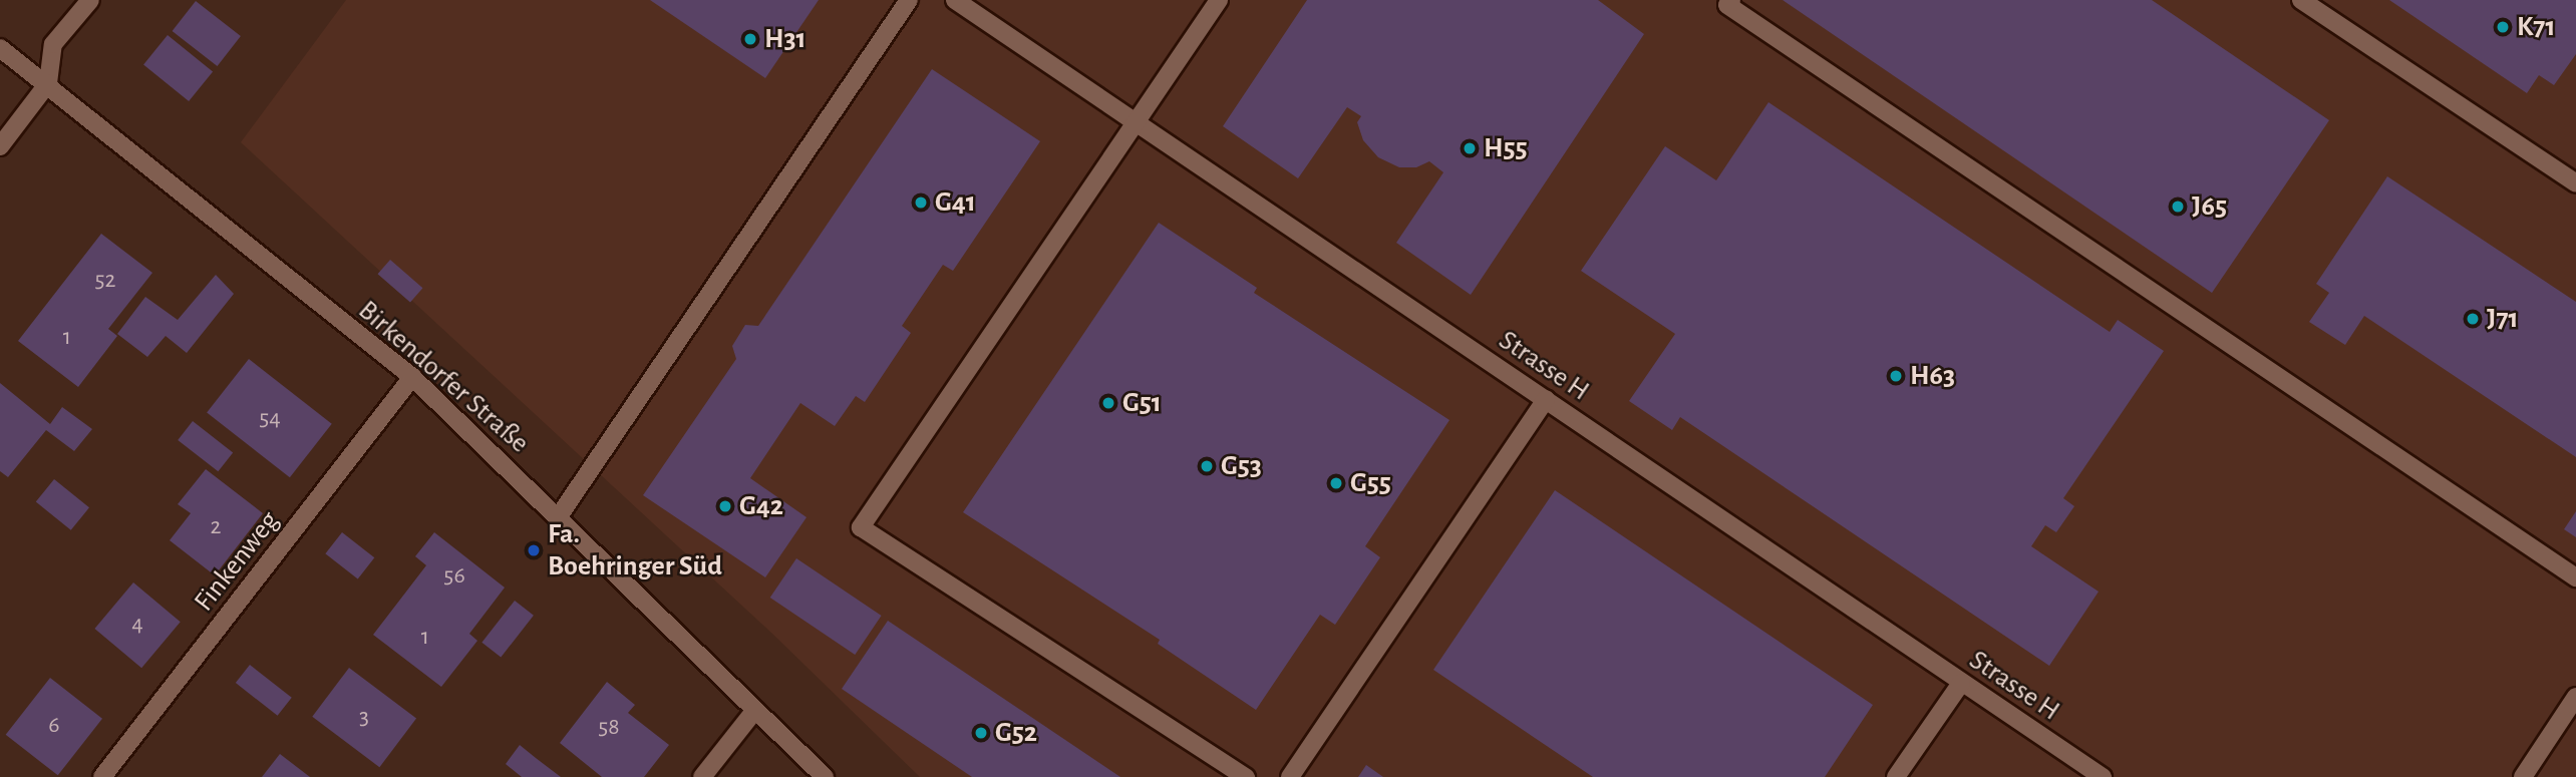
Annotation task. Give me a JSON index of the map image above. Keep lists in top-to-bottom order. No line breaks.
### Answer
{"streets":{"street":["Strasse H","Birkendorfer Straße","Finkenweg"]},"crossings":[["Birkendorfer Straße","Finkenweg"]],"places":["K71","H31","H55","G41","J65","J71","H63","G51","G53","G55","G42","Fa. Boehringer Süd","G52"],"house_numbers":["52","1","54","2","56","4","1","3","6","58"]}
